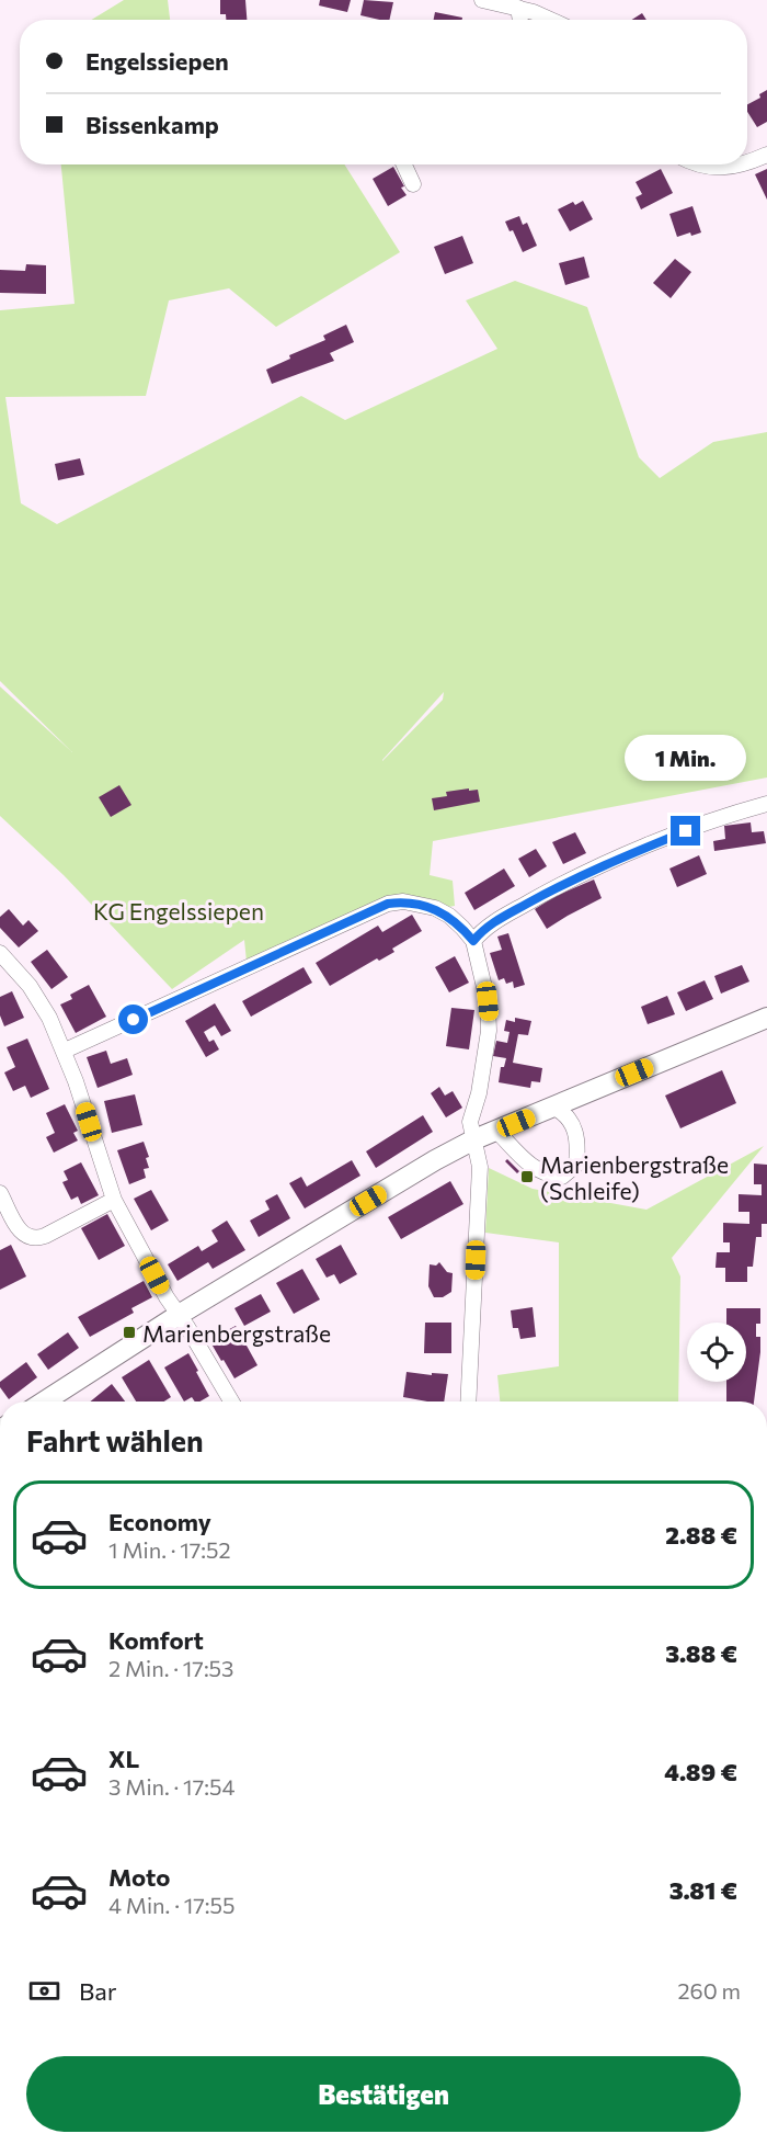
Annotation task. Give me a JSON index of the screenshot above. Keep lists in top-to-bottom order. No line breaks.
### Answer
{"parks":["KG Engelssiepen"],"places":{"transit":["Marienbergstraße (Schleife)","Marienbergstraße"]},"page":{"banner":["Engelssiepen","Bissenkamp"],"bubble":"1 Min.","heading":"Fahrt wählen","list":[{"name":"Economy","note":"1 Min. · 17:52","value":"2.88 €"},{"name":"Komfort","note":"2 Min. · 17:53","value":"3.88 €"},{"name":"XL","note":"3 Min. · 17:54","value":"4.89 €"},{"name":"Moto","note":"4 Min. · 17:55","value":"3.81 €"}],"pay":["Bar","260 m"],"buttons":"Bestätigen"}}
